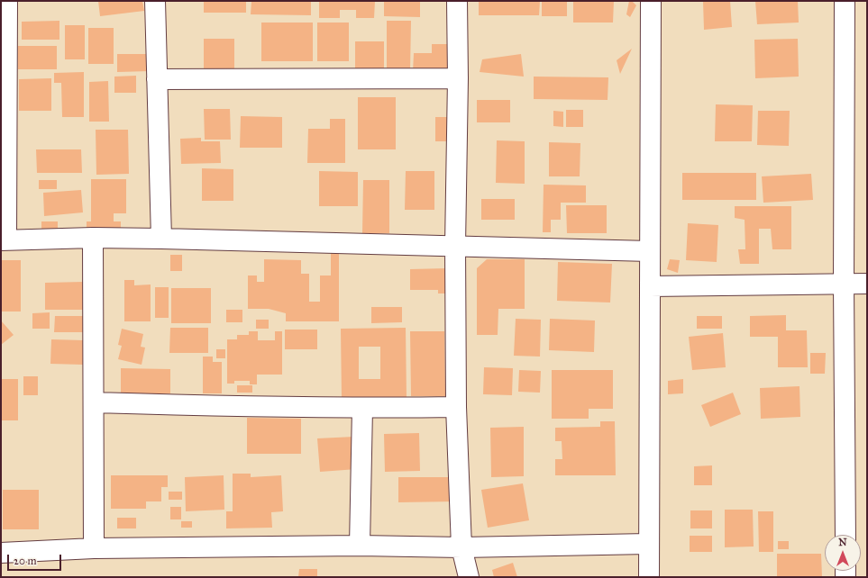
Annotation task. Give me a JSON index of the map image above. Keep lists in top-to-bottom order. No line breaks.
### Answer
{"scale_bar":"20 m","north":"top"}
